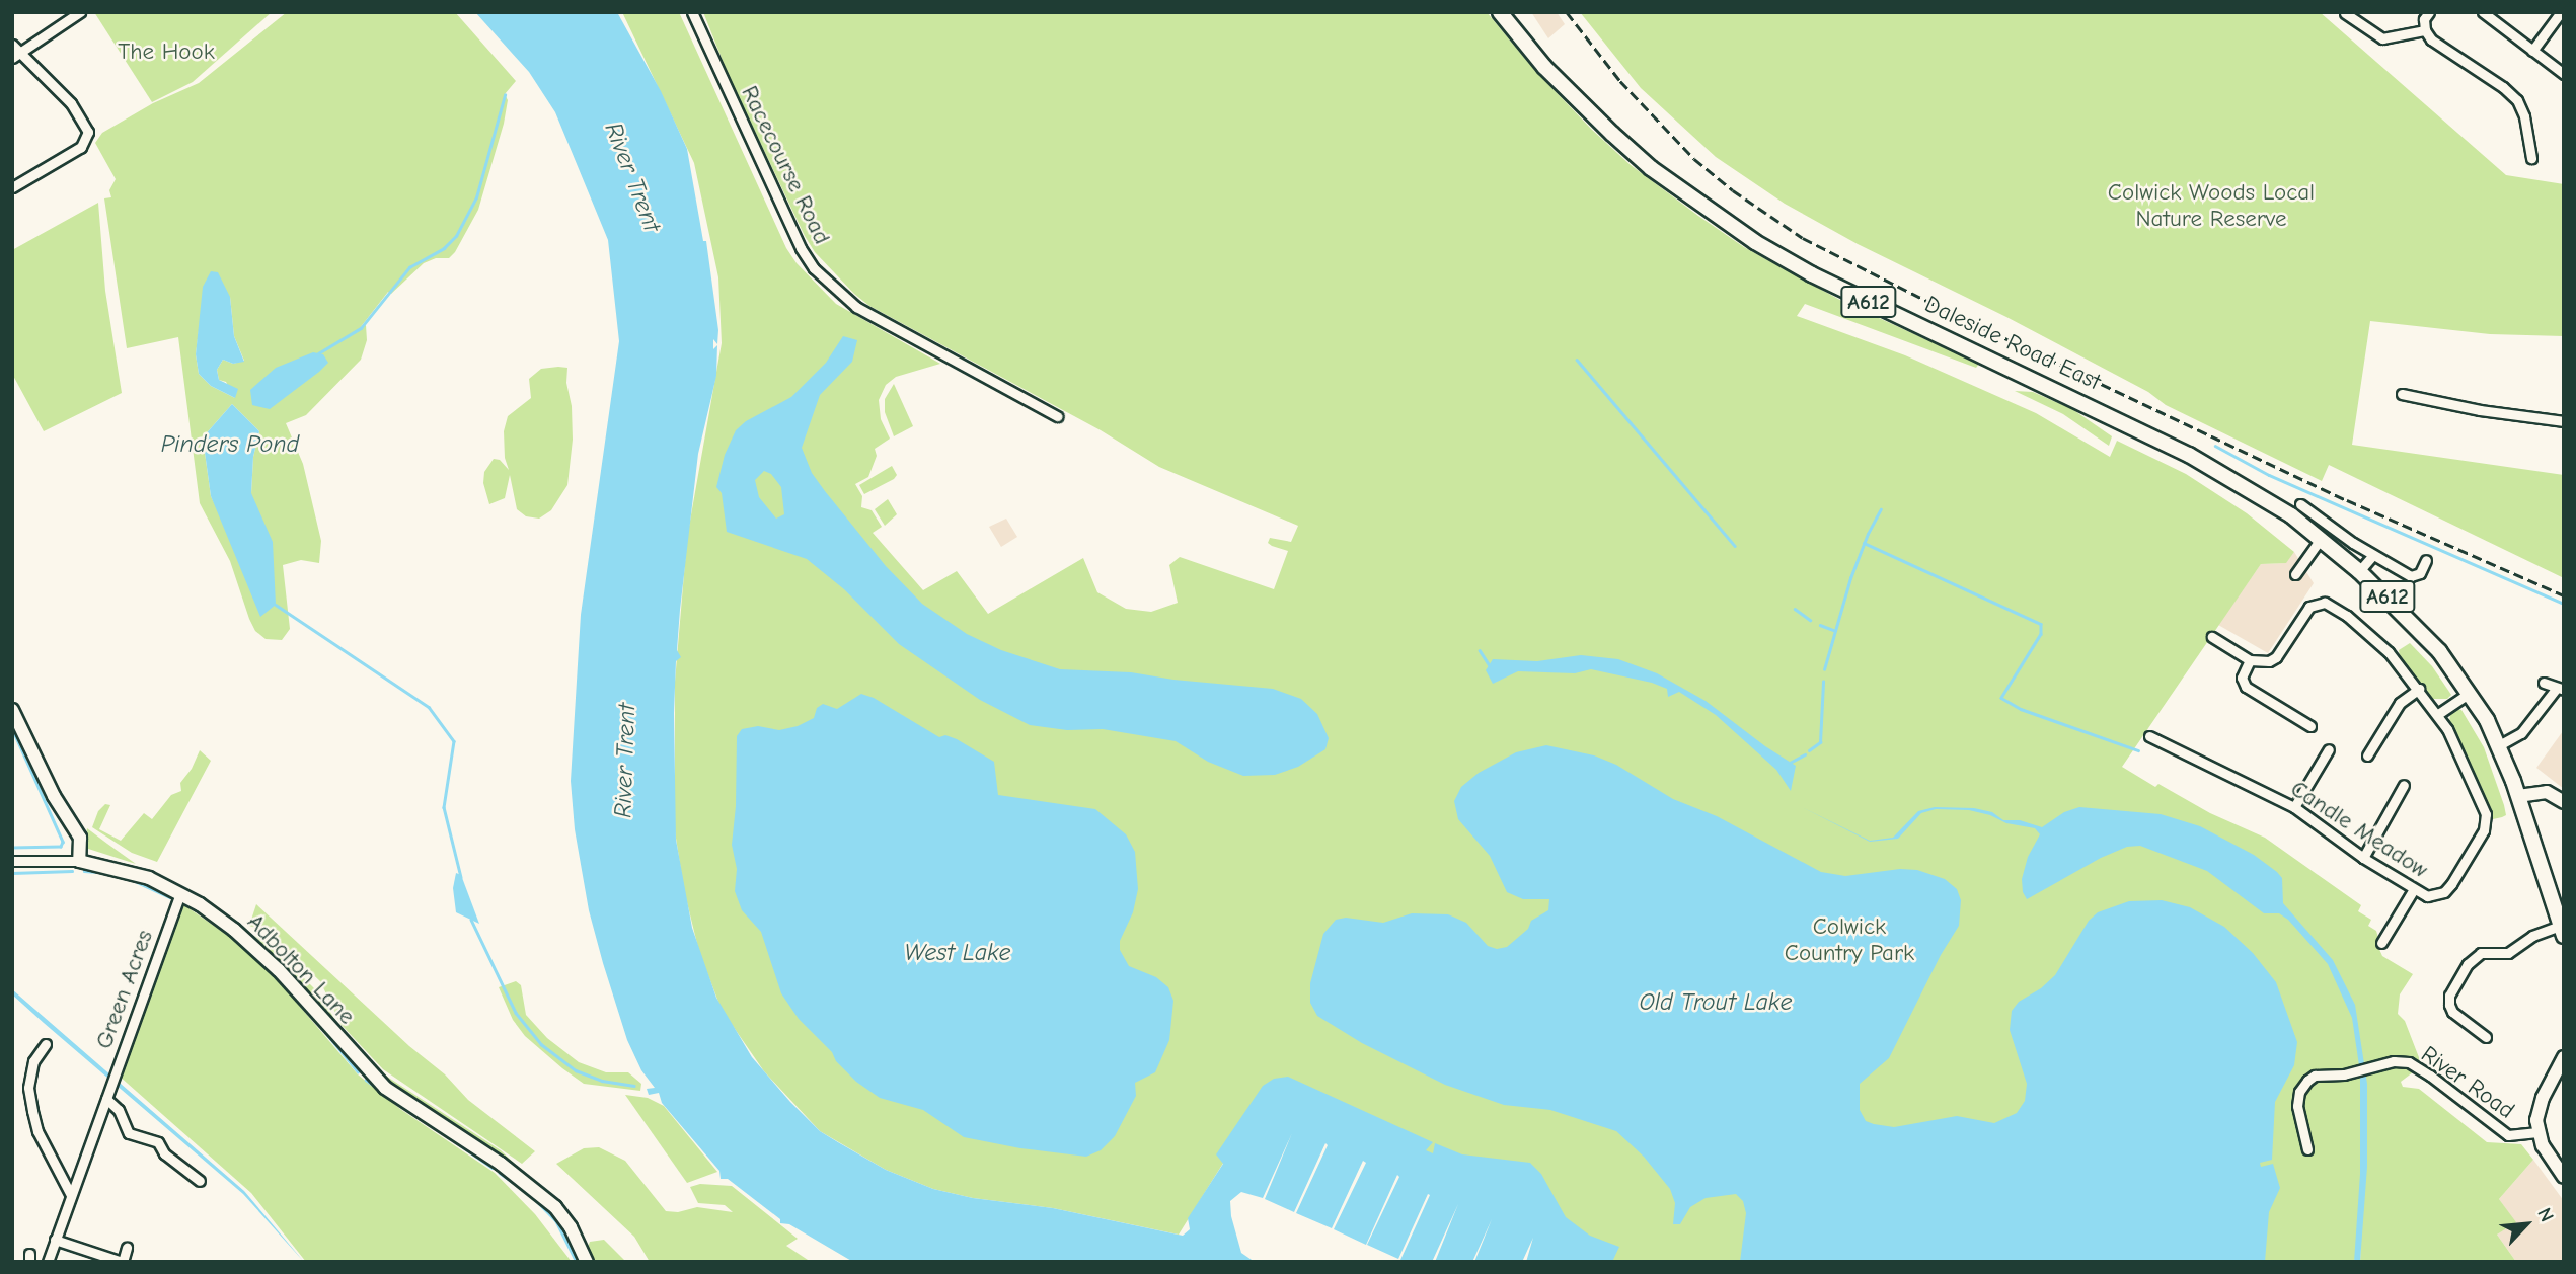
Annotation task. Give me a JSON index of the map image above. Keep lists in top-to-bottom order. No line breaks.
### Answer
{"streets":{"main road":["A612","Daleside Road East"],"street":["Racecourse Road","Candle Meadow","Adbolton Lane","Green Acres","River Road"]},"crossings":[["A612","Daleside Road East"],["Adbolton Lane","Green Acres"]],"water":["River Trent","Pinders Pond","West Lake","Old Trout Lake"],"parks":["The Hook","Colwick Woods Local Nature Reserve","Colwick Country Park"],"north":"top right"}
